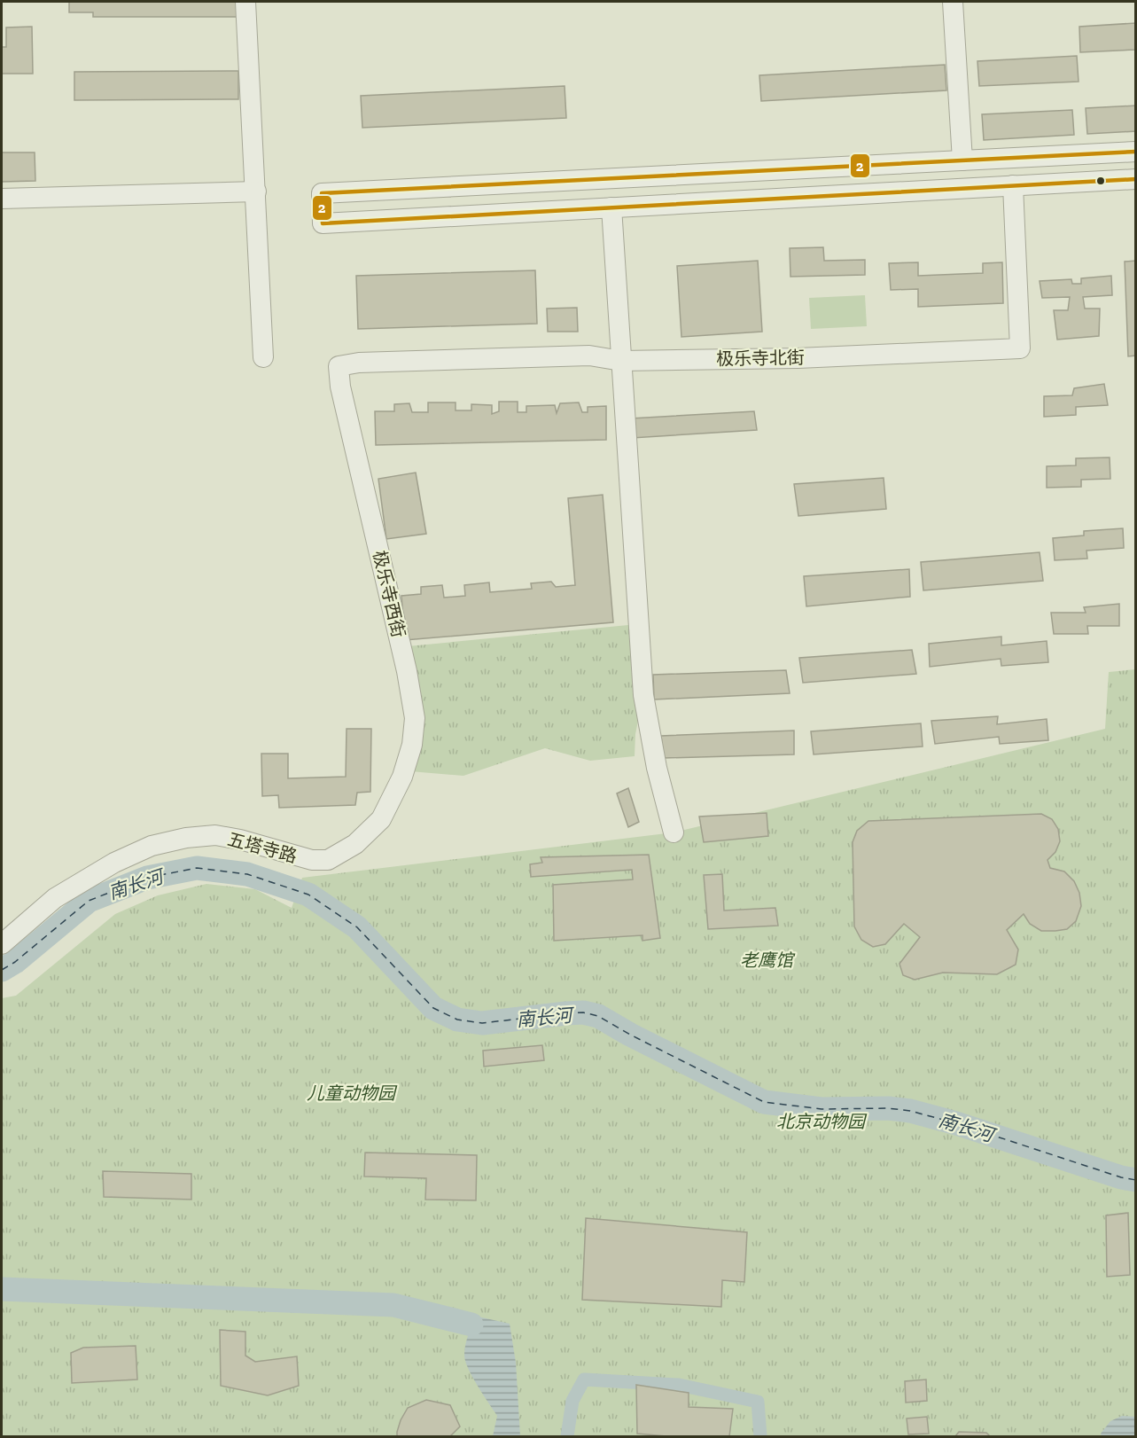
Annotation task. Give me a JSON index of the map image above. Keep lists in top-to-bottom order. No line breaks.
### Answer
{"streets":{"street":["极乐寺北街","极乐寺西街","五塔寺路"]},"crossings":[["极乐寺北街","极乐寺西街"],["极乐寺西街","五塔寺路"]],"water":["南长河"],"parks":["老鹰馆","儿童动物园","北京动物园"],"lines":["transit line 2"]}
